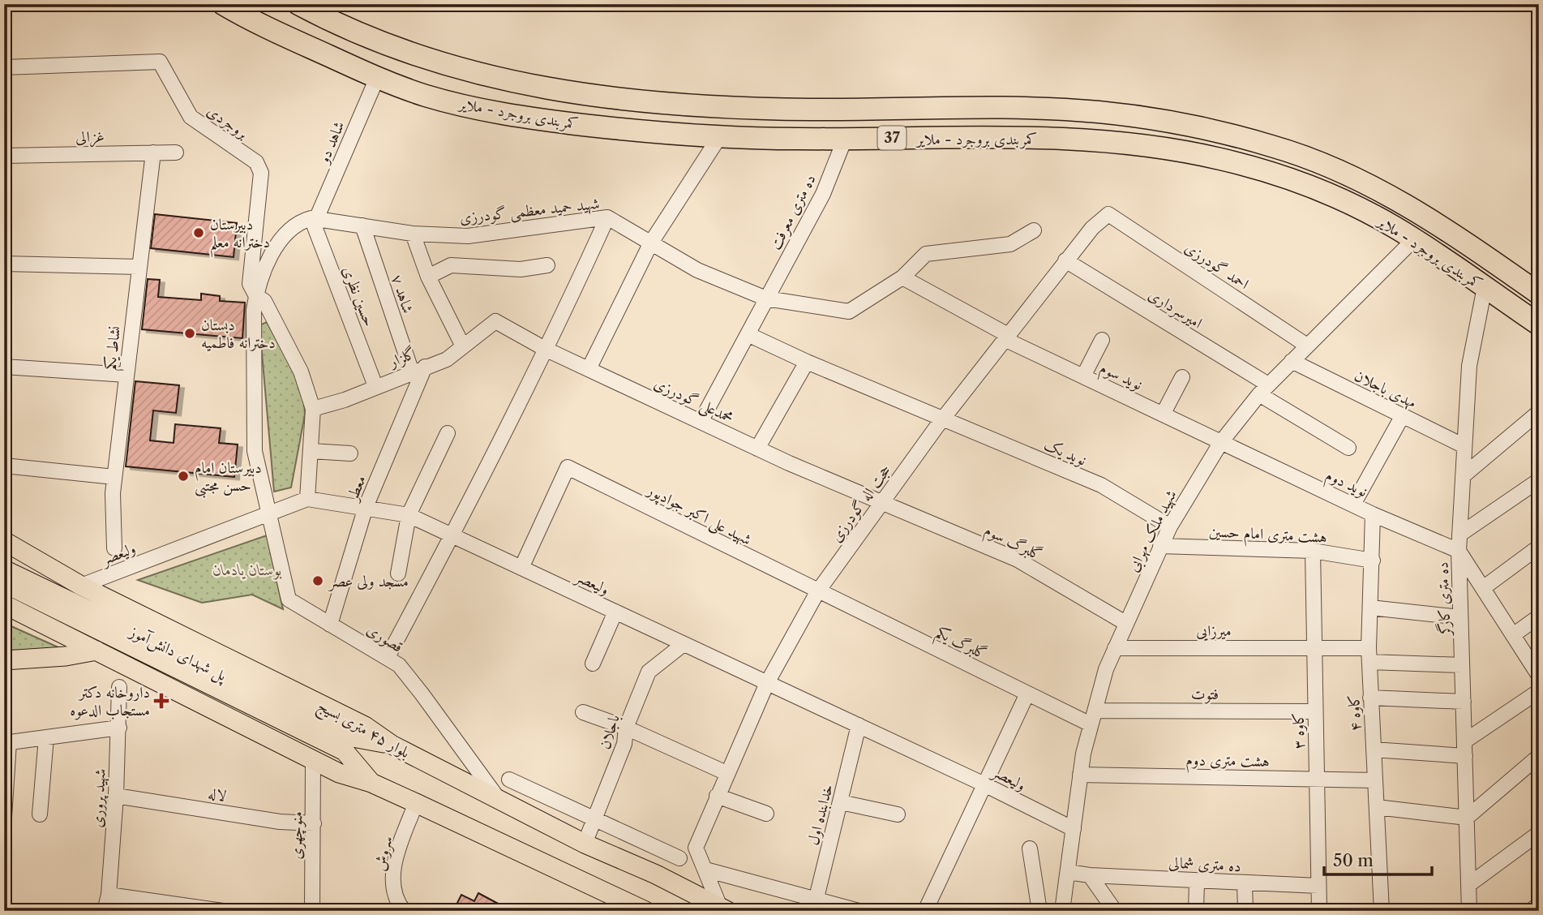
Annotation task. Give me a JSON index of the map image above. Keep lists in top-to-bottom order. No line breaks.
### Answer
{"streets":{"highway":["کمربندی بروجرد - ملایر","37"],"main road":["پل شهدای دانش‌آموز","بلوار ۴۵ متری بسیج"],"street":["بروجردی","غزالی","شاهد دو","شهید حمید معظمی گودرزی","ده متری معرفت","احمد گودرزی","شاهد ۷","حسین نظری","امیرسرداری","نشاط یکم","گلزار","نوید سوم","مهدی باجلان","محمدعلی گودرزی","نوید یک","نوید دوم","معطر","حجت اله گودرزی","شهید علی اکبر جوادپور","شهید ملک مهرابی","هشت متری امام حسین","گلبرگ سوم","ولیعصر","ده متری کارگر","میرزایی","قصوری","گلبرگ یکم","فتوت","کاوه ۴","کاوه ۳","باجلان","هشت متری دوم","لاله","شهید پروری","خدابنده اول","منوچهری","سروش","ده متری شمالی"]},"crossings":[["کمربندی بروجرد - ملایر","شاهد دو"],["کمربندی بروجرد - ملایر","ده متری معرفت"],["کمربندی بروجرد - ملایر","شهید ملک مهرابی"],["کمربندی بروجرد - ملایر","ده متری کارگر"],["غزالی","نشاط یکم"],["شاهد دو","شهید حمید معظمی گودرزی"],["شاهد دو","حسین نظری"],["شهید حمید معظمی گودرزی","ده متری معرفت"],["شهید حمید معظمی گودرزی","شاهد ۷"],["شهید حمید معظمی گودرزی","حسین نظری"],["شهید حمید معظمی گودرزی","نوید سوم"],["ده متری معرفت","محمدعلی گودرزی"],["احمد گودرزی","حجت اله گودرزی"],["احمد گودرزی","شهید ملک مهرابی"],["شاهد ۷","گلزار"],["شاهد ۷","معطر"],["حسین نظری","گلزار"],["امیرسرداری","حجت اله گودرزی"],["امیرسرداری","شهید ملک مهرابی"],["گلزار","محمدعلی گودرزی"],["گلزار","معطر"],["نوید سوم","نوید دوم"],["نوید سوم","حجت اله گودرزی"],["نوید سوم","شهید ملک مهرابی"],["مهدی باجلان","شهید ملک مهرابی"],["مهدی باجلان","ده متری کارگر"],["محمدعلی گودرزی","حجت اله گودرزی"],["محمدعلی گودرزی","گلبرگ سوم"],["نوید یک","حجت اله گودرزی"],["نوید یک","شهید ملک مهرابی"],["نوید دوم","شهید ملک مهرابی"],["نوید دوم","ده متری کارگر"],["نوید دوم","کاوه ۴"],["معطر","ولیعصر"],["معطر","قصوری"],["حجت اله گودرزی","شهید علی اکبر جوادپور"],["حجت اله گودرزی","گلبرگ سوم"],["حجت اله گودرزی","ولیعصر"],["حجت اله گودرزی","گلبرگ یکم"],["شهید علی اکبر جوادپور","ولیعصر"],["شهید علی اکبر جوادپور","گلبرگ یکم"],["شهید ملک مهرابی","هشت متری امام حسین"],["شهید ملک مهرابی","گلبرگ سوم"],["شهید ملک مهرابی","ولیعصر"],["شهید ملک مهرابی","میرزایی"],["شهید ملک مهرابی","گلبرگ یکم"],["شهید ملک مهرابی","فتوت"],["شهید ملک مهرابی","هشت متری دوم"],["شهید ملک مهرابی","ده متری شمالی"],["هشت متری امام حسین","کاوه ۴"],["هشت متری امام حسین","کاوه ۳"],["ولیعصر","قصوری"],["ولیعصر","بلوار ۴۵ متری بسیج"],["ولیعصر","باجلان"],["ولیعصر","خدابنده اول"],["ده متری کارگر","میرزایی"],["میرزایی","کاوه ۴"],["میرزایی","کاوه ۳"],["قصوری","بلوار ۴۵ متری بسیج"],["گلبرگ یکم","فتوت"],["فتوت","کاوه ۳"],["کاوه ۴","هشت متری دوم"],["بلوار ۴۵ متری بسیج","باجلان"],["کاوه ۳","هشت متری دوم"],["کاوه ۳","ده متری شمالی"],["لاله","شهید پروری"],["لاله","منوچهری"]],"parks":["بوستان یادمان"],"places":{"other":["دبیرستان دخترانه معلم","دبستان دخترانه فاطمیه","دبیرستان امام حسن مجتبی","مسجد ولی عصر"],"health":["داروخانه دکتر مستجاب الدعوه"]},"scale_bar":"50 m"}
